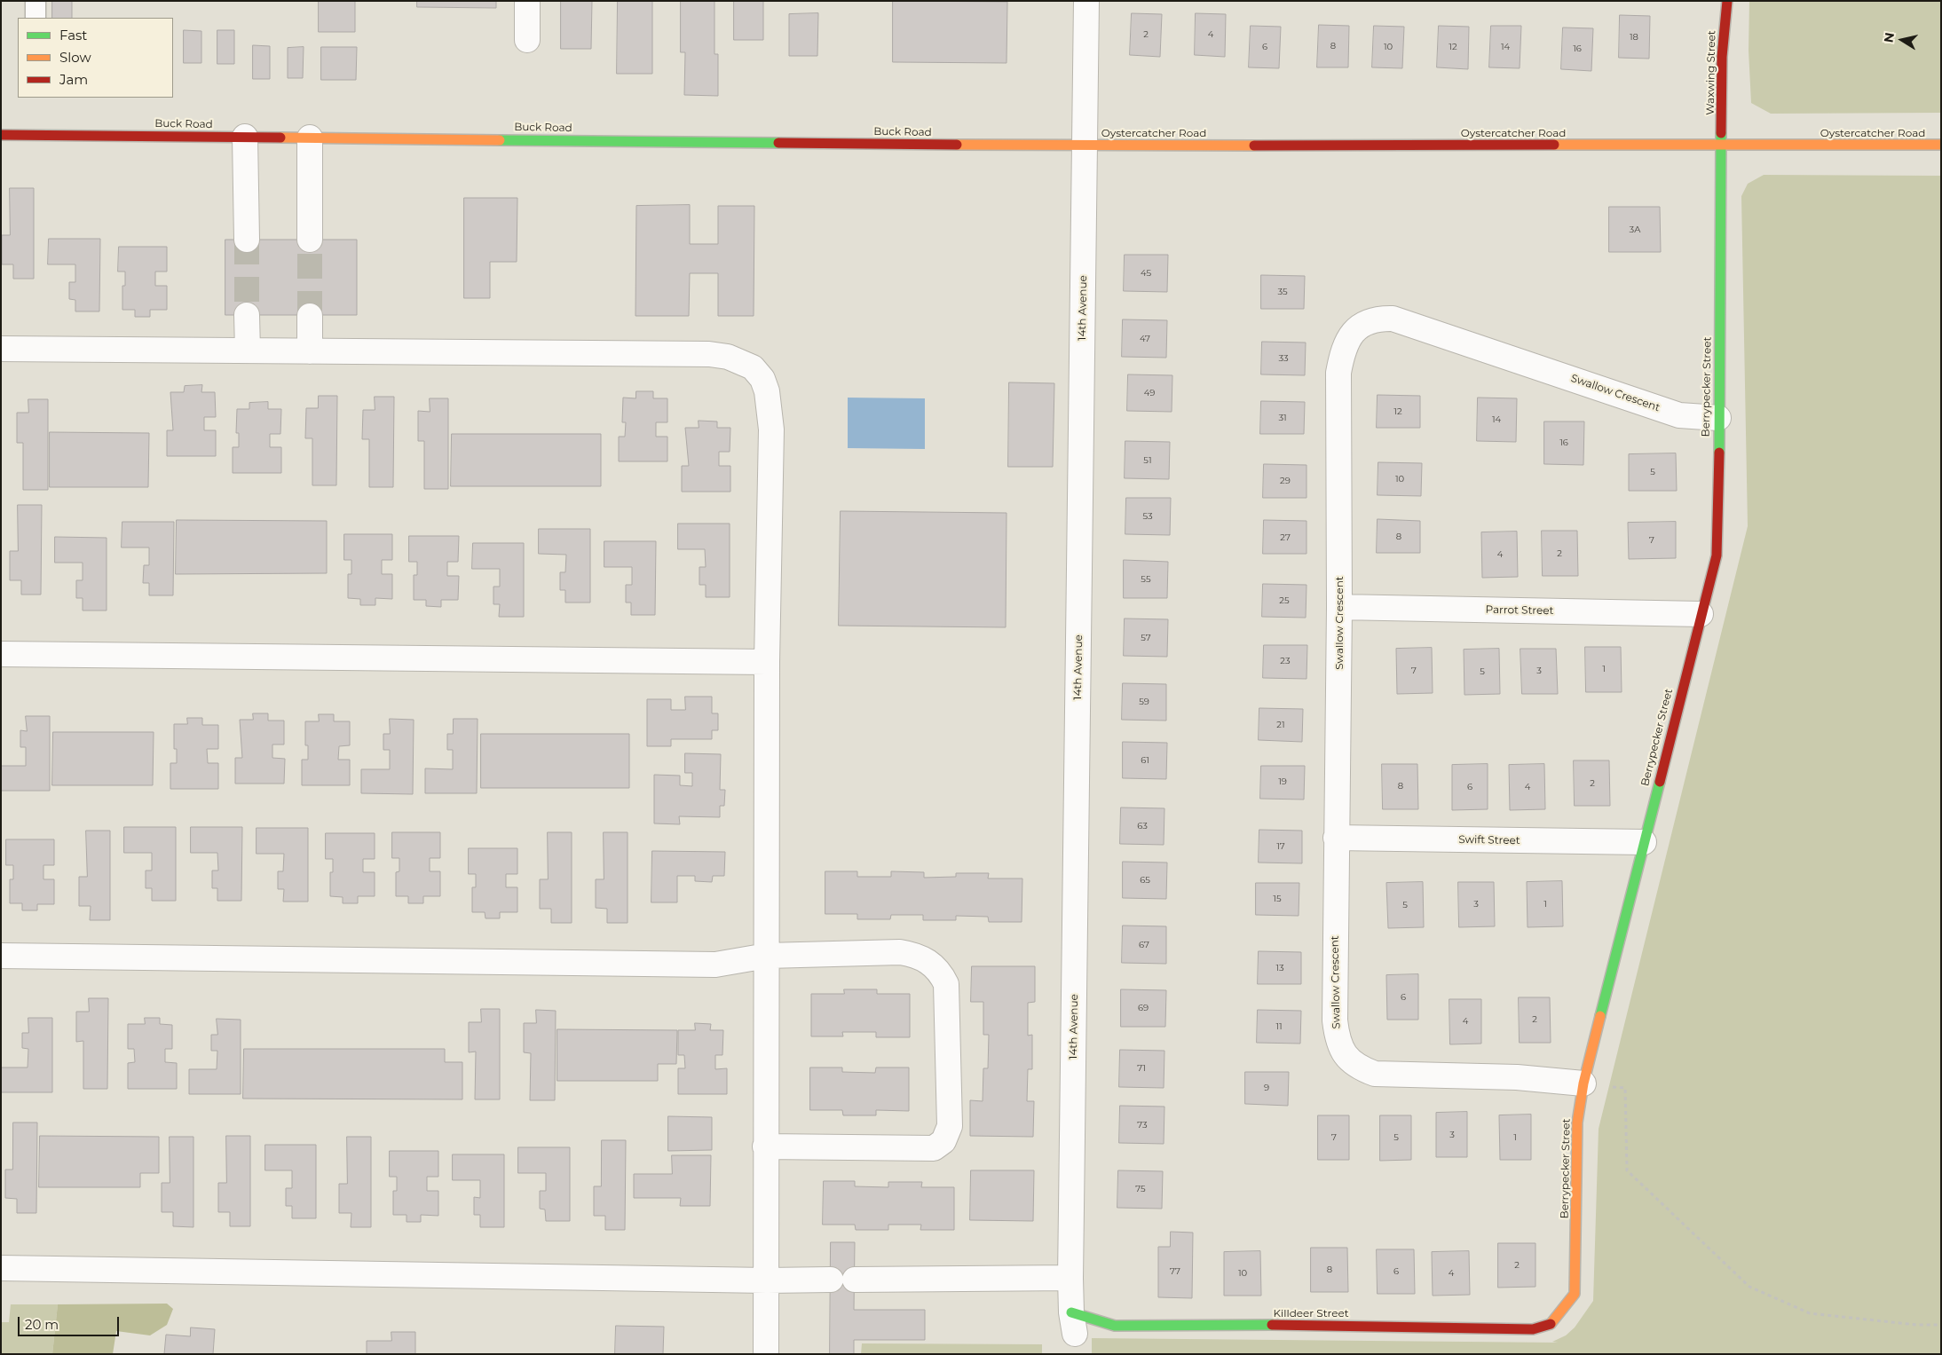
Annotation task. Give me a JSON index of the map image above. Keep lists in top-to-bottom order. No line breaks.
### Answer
{"streets":{"street":["Waxwing Street","Buck Road","Oystercatcher Road","14th Avenue","Berrypecker Street","Swallow Crescent","Parrot Street","Swift Street","Killdeer Street"]},"crossings":[["Waxwing Street","Oystercatcher Road"],["Waxwing Street","Berrypecker Street"],["Buck Road","Oystercatcher Road"],["Buck Road","14th Avenue"],["Oystercatcher Road","14th Avenue"],["Oystercatcher Road","Berrypecker Street"],["14th Avenue","Killdeer Street"],["Berrypecker Street","Swallow Crescent"],["Berrypecker Street","Parrot Street"],["Berrypecker Street","Swift Street"],["Berrypecker Street","Killdeer Street"],["Swallow Crescent","Parrot Street"],["Swallow Crescent","Swift Street"]],"house_numbers":["2","4","18","8","6","10","12","14","16","3A","45","35","47","33","49","12","31","14","16","51","5","10","29","53","8","27","7","2","4","55","25","57","23","1","7","3","5","59","21","61","19","2","8","6","4","63","17","65","15","3","1","5","67","13","6","69","2","4","11","71","9","73","3","7","5","1","75","2","8","77","6","10","4"],"legend":["Fast","Slow","Jam"],"scale_bar":"20 m","north":"left"}
